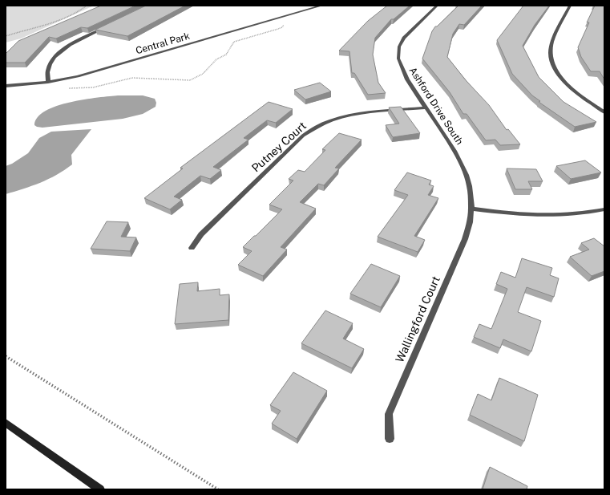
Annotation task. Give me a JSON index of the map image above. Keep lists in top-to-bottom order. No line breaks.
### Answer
{"streets":{"street":["Central Park","Ashford Drive South","Putney Court","Wallingford Court"]},"crossings":[["Ashford Drive South","Putney Court"],["Ashford Drive South","Wallingford Court"]]}
